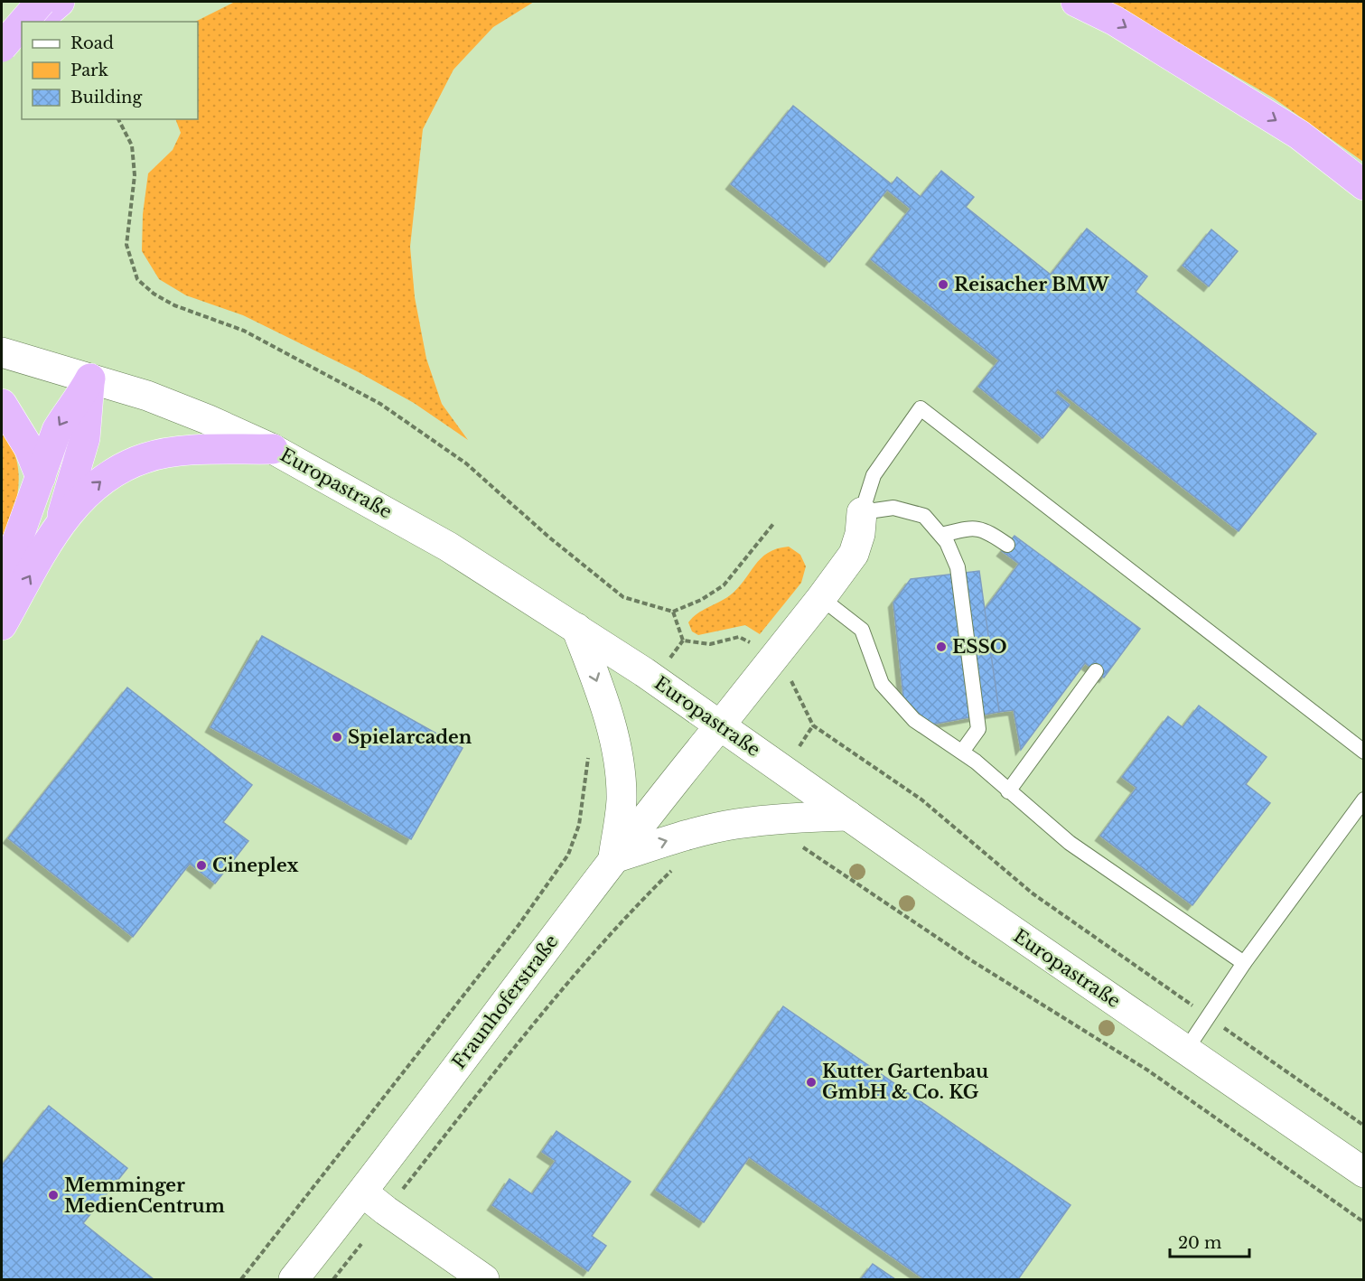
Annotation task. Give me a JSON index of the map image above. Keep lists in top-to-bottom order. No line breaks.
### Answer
{"streets":{"main road":["Europastraße","Fraunhoferstraße"]},"crossings":[["Europastraße","Fraunhoferstraße"]],"places":["Reisacher BMW","ESSO","Spielarcaden","Cineplex","Kutter Gartenbau GmbH & Co. KG","Memminger MedienCentrum"],"legend":["Road","Park","Building"],"scale_bar":"20 m"}
